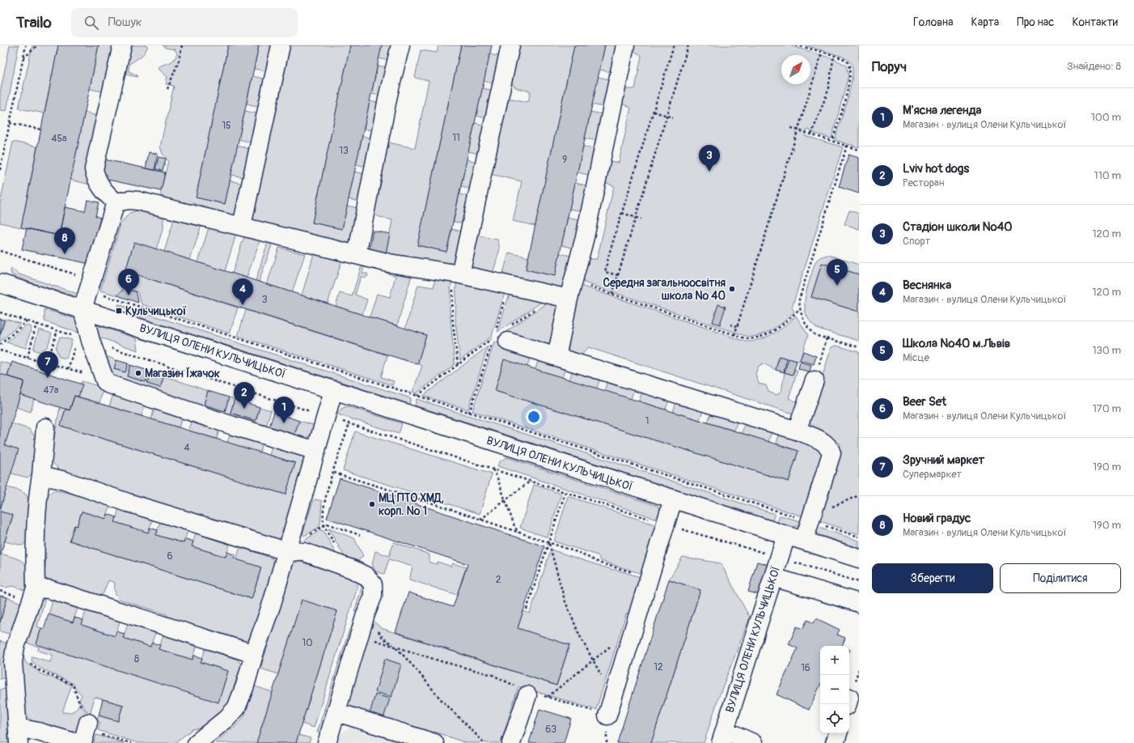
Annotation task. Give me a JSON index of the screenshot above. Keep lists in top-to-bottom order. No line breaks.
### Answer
{"streets":{"street":["ВУЛИЦЯ ОЛЕНИ КУЛЬЧИЦЬКОЇ"]},"places":{"other":["Середня загальноосвітня школа № 40","Магазин Їжачок","МЦ ПТО ХМД, корп. № 1"],"transit":["Кульчицької"]},"house_numbers":["15","11","45а","13","9","3","47а","1","4","6","2","10","8","12","16","63"],"north":"top right","page":{"header":"Trailo","search":"Пошук","nav":["Головна","Карта","Про нас","Контакти"],"heading":["Поруч","Знайдено: 8"],"list":[{"mark":"1","name":"М'ясна легенда","note":"Магазин · вулиця Олени Кульчицької","value":"100 m"},{"mark":"2","name":"Lviv hot dogs","note":"Ресторан","value":"110 m"},{"mark":"3","name":"Стадіон школи №40","note":"Спорт","value":"120 m"},{"mark":"4","name":"Веснянка","note":"Магазин · вулиця Олени Кульчицької","value":"120 m"},{"mark":"5","name":"Школа №40 м.Львів","note":"Місце","value":"130 m"},{"mark":"6","name":"Beer Set","note":"Магазин · вулиця Олени Кульчицької","value":"170 m"},{"mark":"7","name":"Зручний маркет","note":"Супермаркет","value":"190 m"},{"mark":"8","name":"Новий градус","note":"Магазин · вулиця Олени Кульчицької","value":"190 m"}],"pins":["3","8","5","6","4","7","2","1"],"buttons":["Зберегти","Поділитися"],"map_buttons":["+","−"]}}
